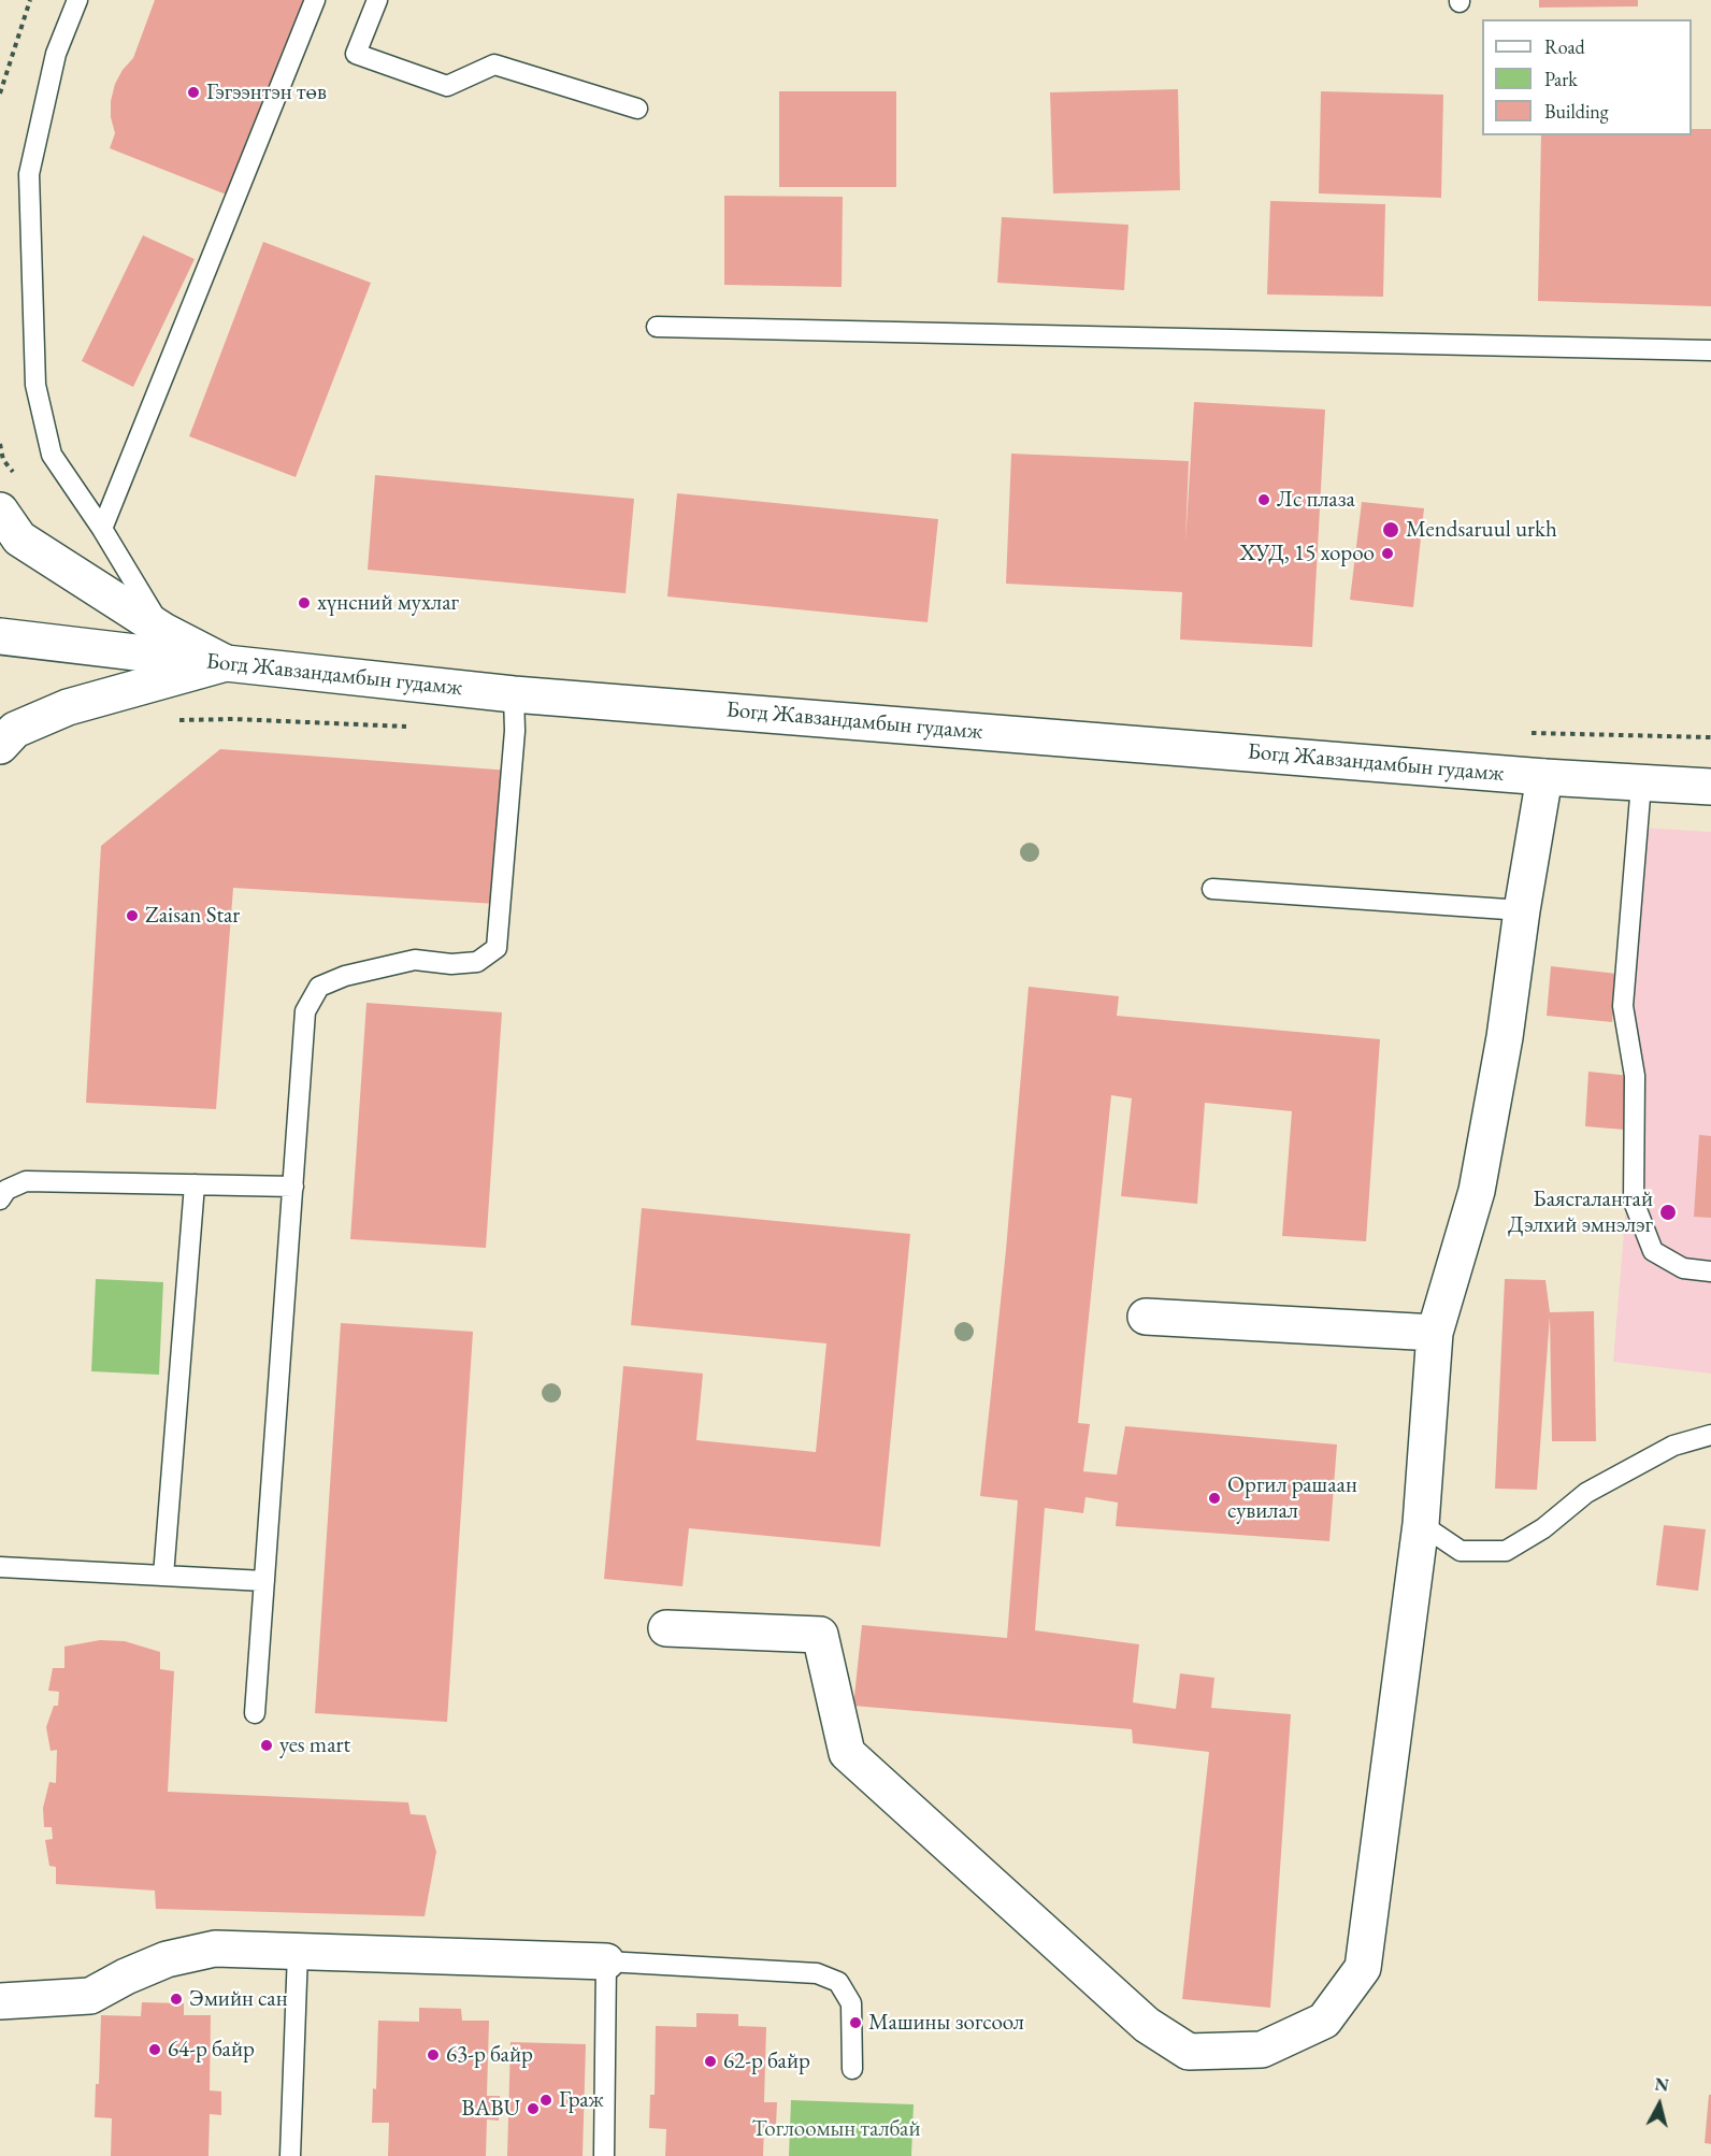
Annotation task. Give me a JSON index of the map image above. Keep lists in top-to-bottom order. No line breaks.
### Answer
{"streets":{"street":["Богд Жавзандамбын гудамж"]},"parks":["Тоглоомын талбай"],"places":["Гэгээнтэн төв","Лс плаза","Mendsaruul urkh","ХУД, 15 хороо","хүнсний мухлаг","Zaisan Star","Баясгалантай Дэлхий эмнэлэг","Оргил рашаан сувилал","yes mart","Эмийн сан","Машины зогсоол","64-р байр","63-р байр","62-р байр","Граж","BABU"],"legend":["Road","Park","Building"],"north":"top"}
